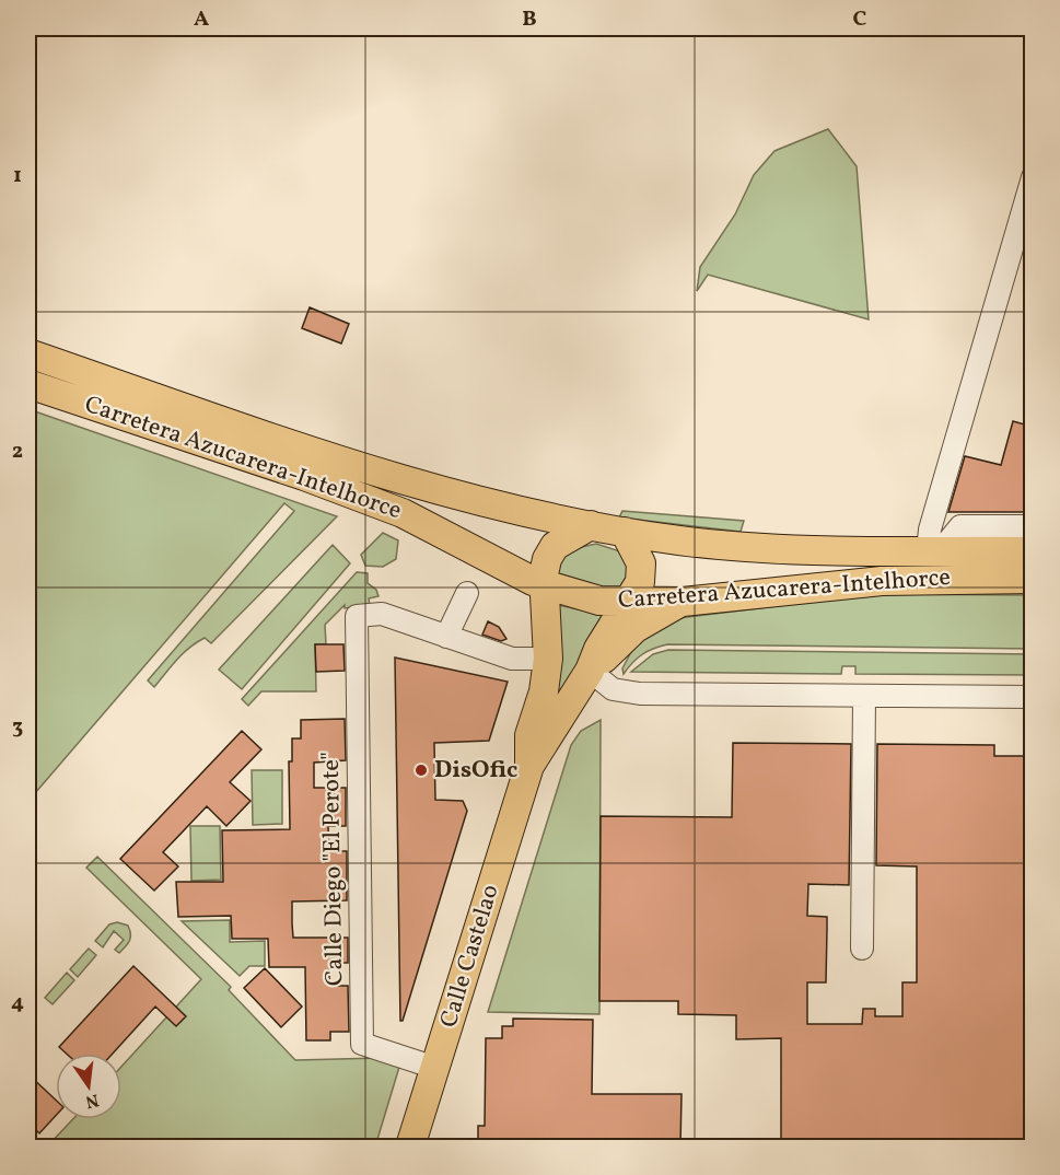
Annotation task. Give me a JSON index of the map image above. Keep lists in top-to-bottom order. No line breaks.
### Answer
{"streets":{"main road":["Carretera Azucarera-Intelhorce","Calle Castelao"],"street":["Calle Diego \"El Perote\""]},"crossings":[["Carretera Azucarera-Intelhorce","Calle Castelao"],["Calle Diego \"El Perote\"","Calle Castelao"]],"places":["DisOfic"],"north":"bottom","grid":{"columns":["A","B","C"],"rows":["1","2","3","4"]}}
